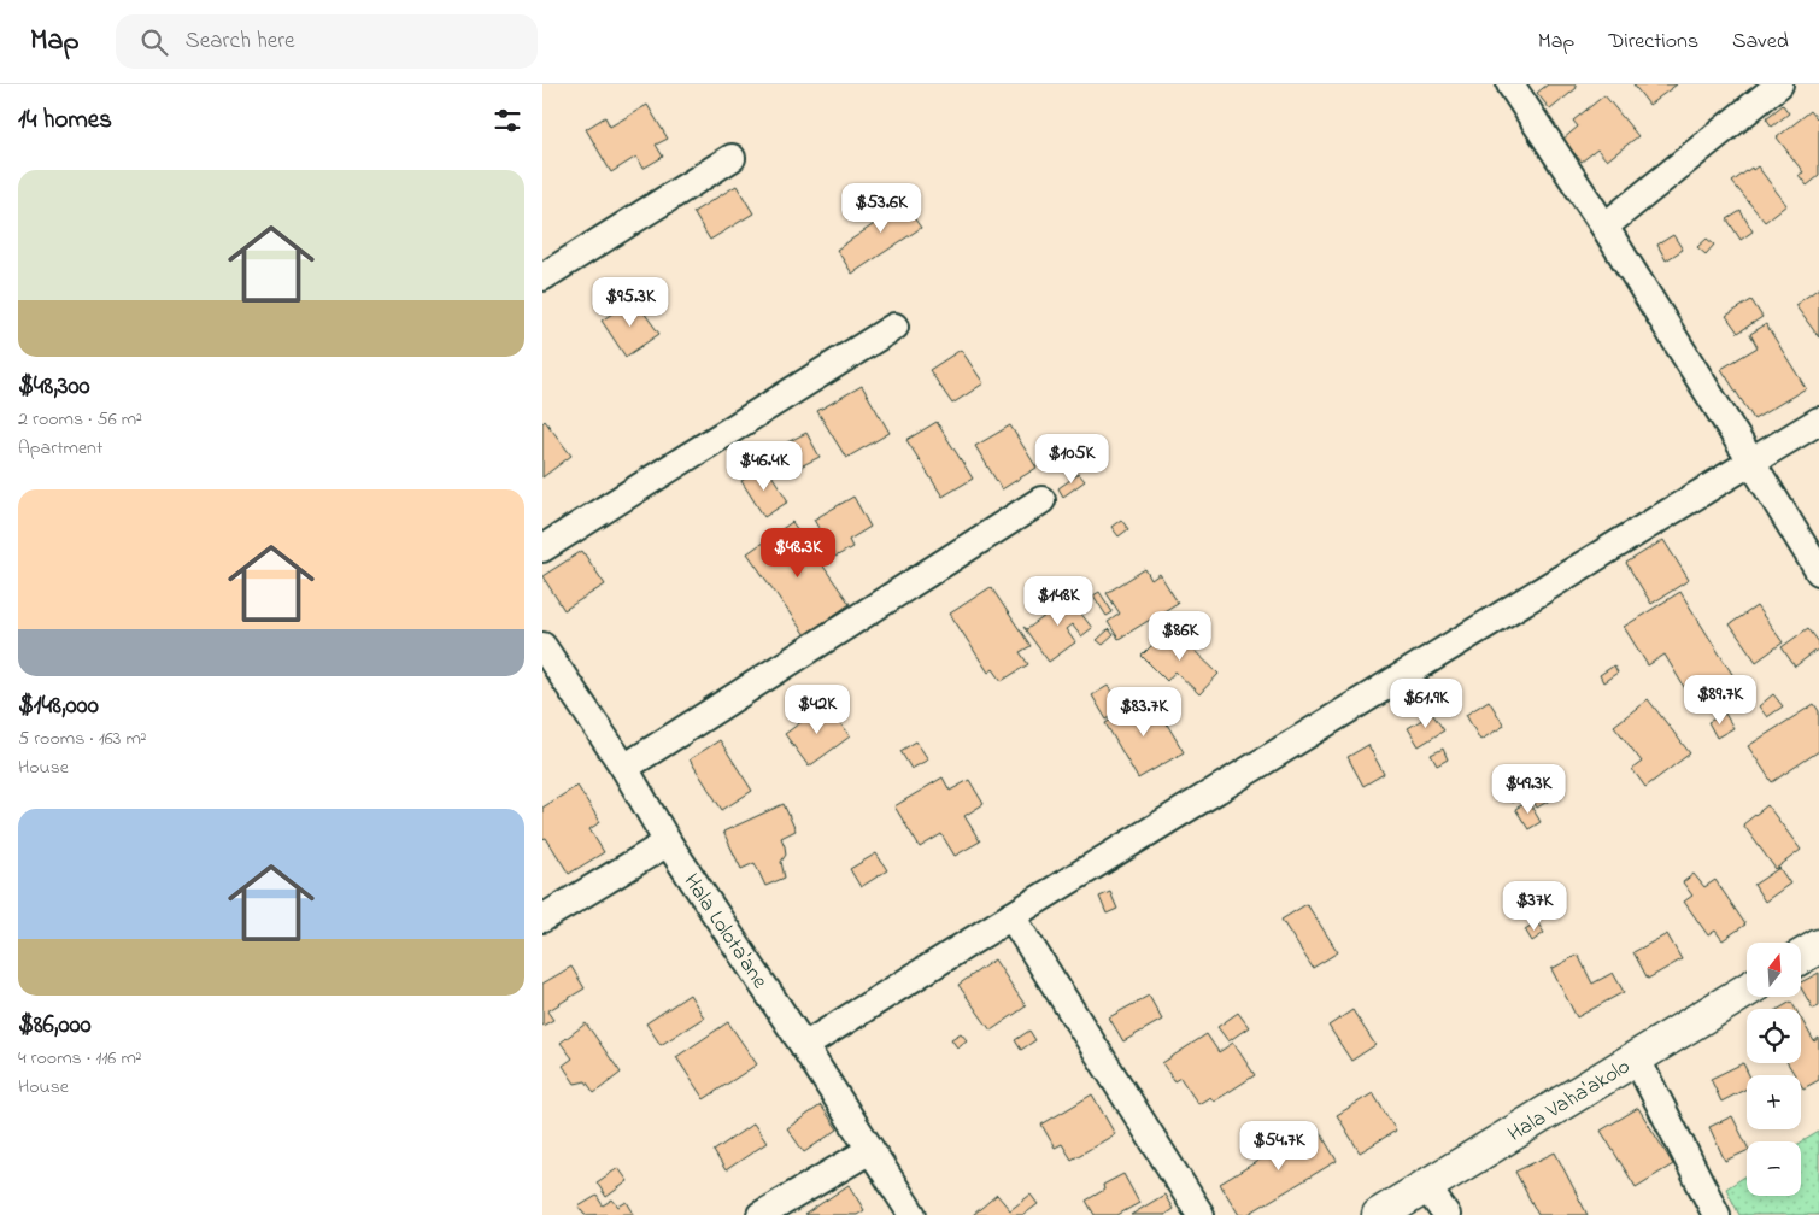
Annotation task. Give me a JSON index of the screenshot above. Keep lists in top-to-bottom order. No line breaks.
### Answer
{"streets":{"main road":["Hala Vaha'akolo"],"street":["Hala Lolota'ane"]},"north":"top","page":{"header":"Map","search":"Search here","nav":["Map","Directions","Saved"],"heading":"14 homes","list":[{"name":"$48,300","note":"2 rooms · 56 m² · Apartment"},{"name":"$148,000","note":"5 rooms · 163 m² · House"},{"name":"$86,000","note":"4 rooms · 116 m² · House"}],"price":["$53.6K","$95.3K","$105K","$46.4K","$48.3K","$148K","$86K","$89.7K","$61.9K","$42K","$83.7K","$49.3K","$37K","$54.7K"],"map_buttons":["+","−"]}}
